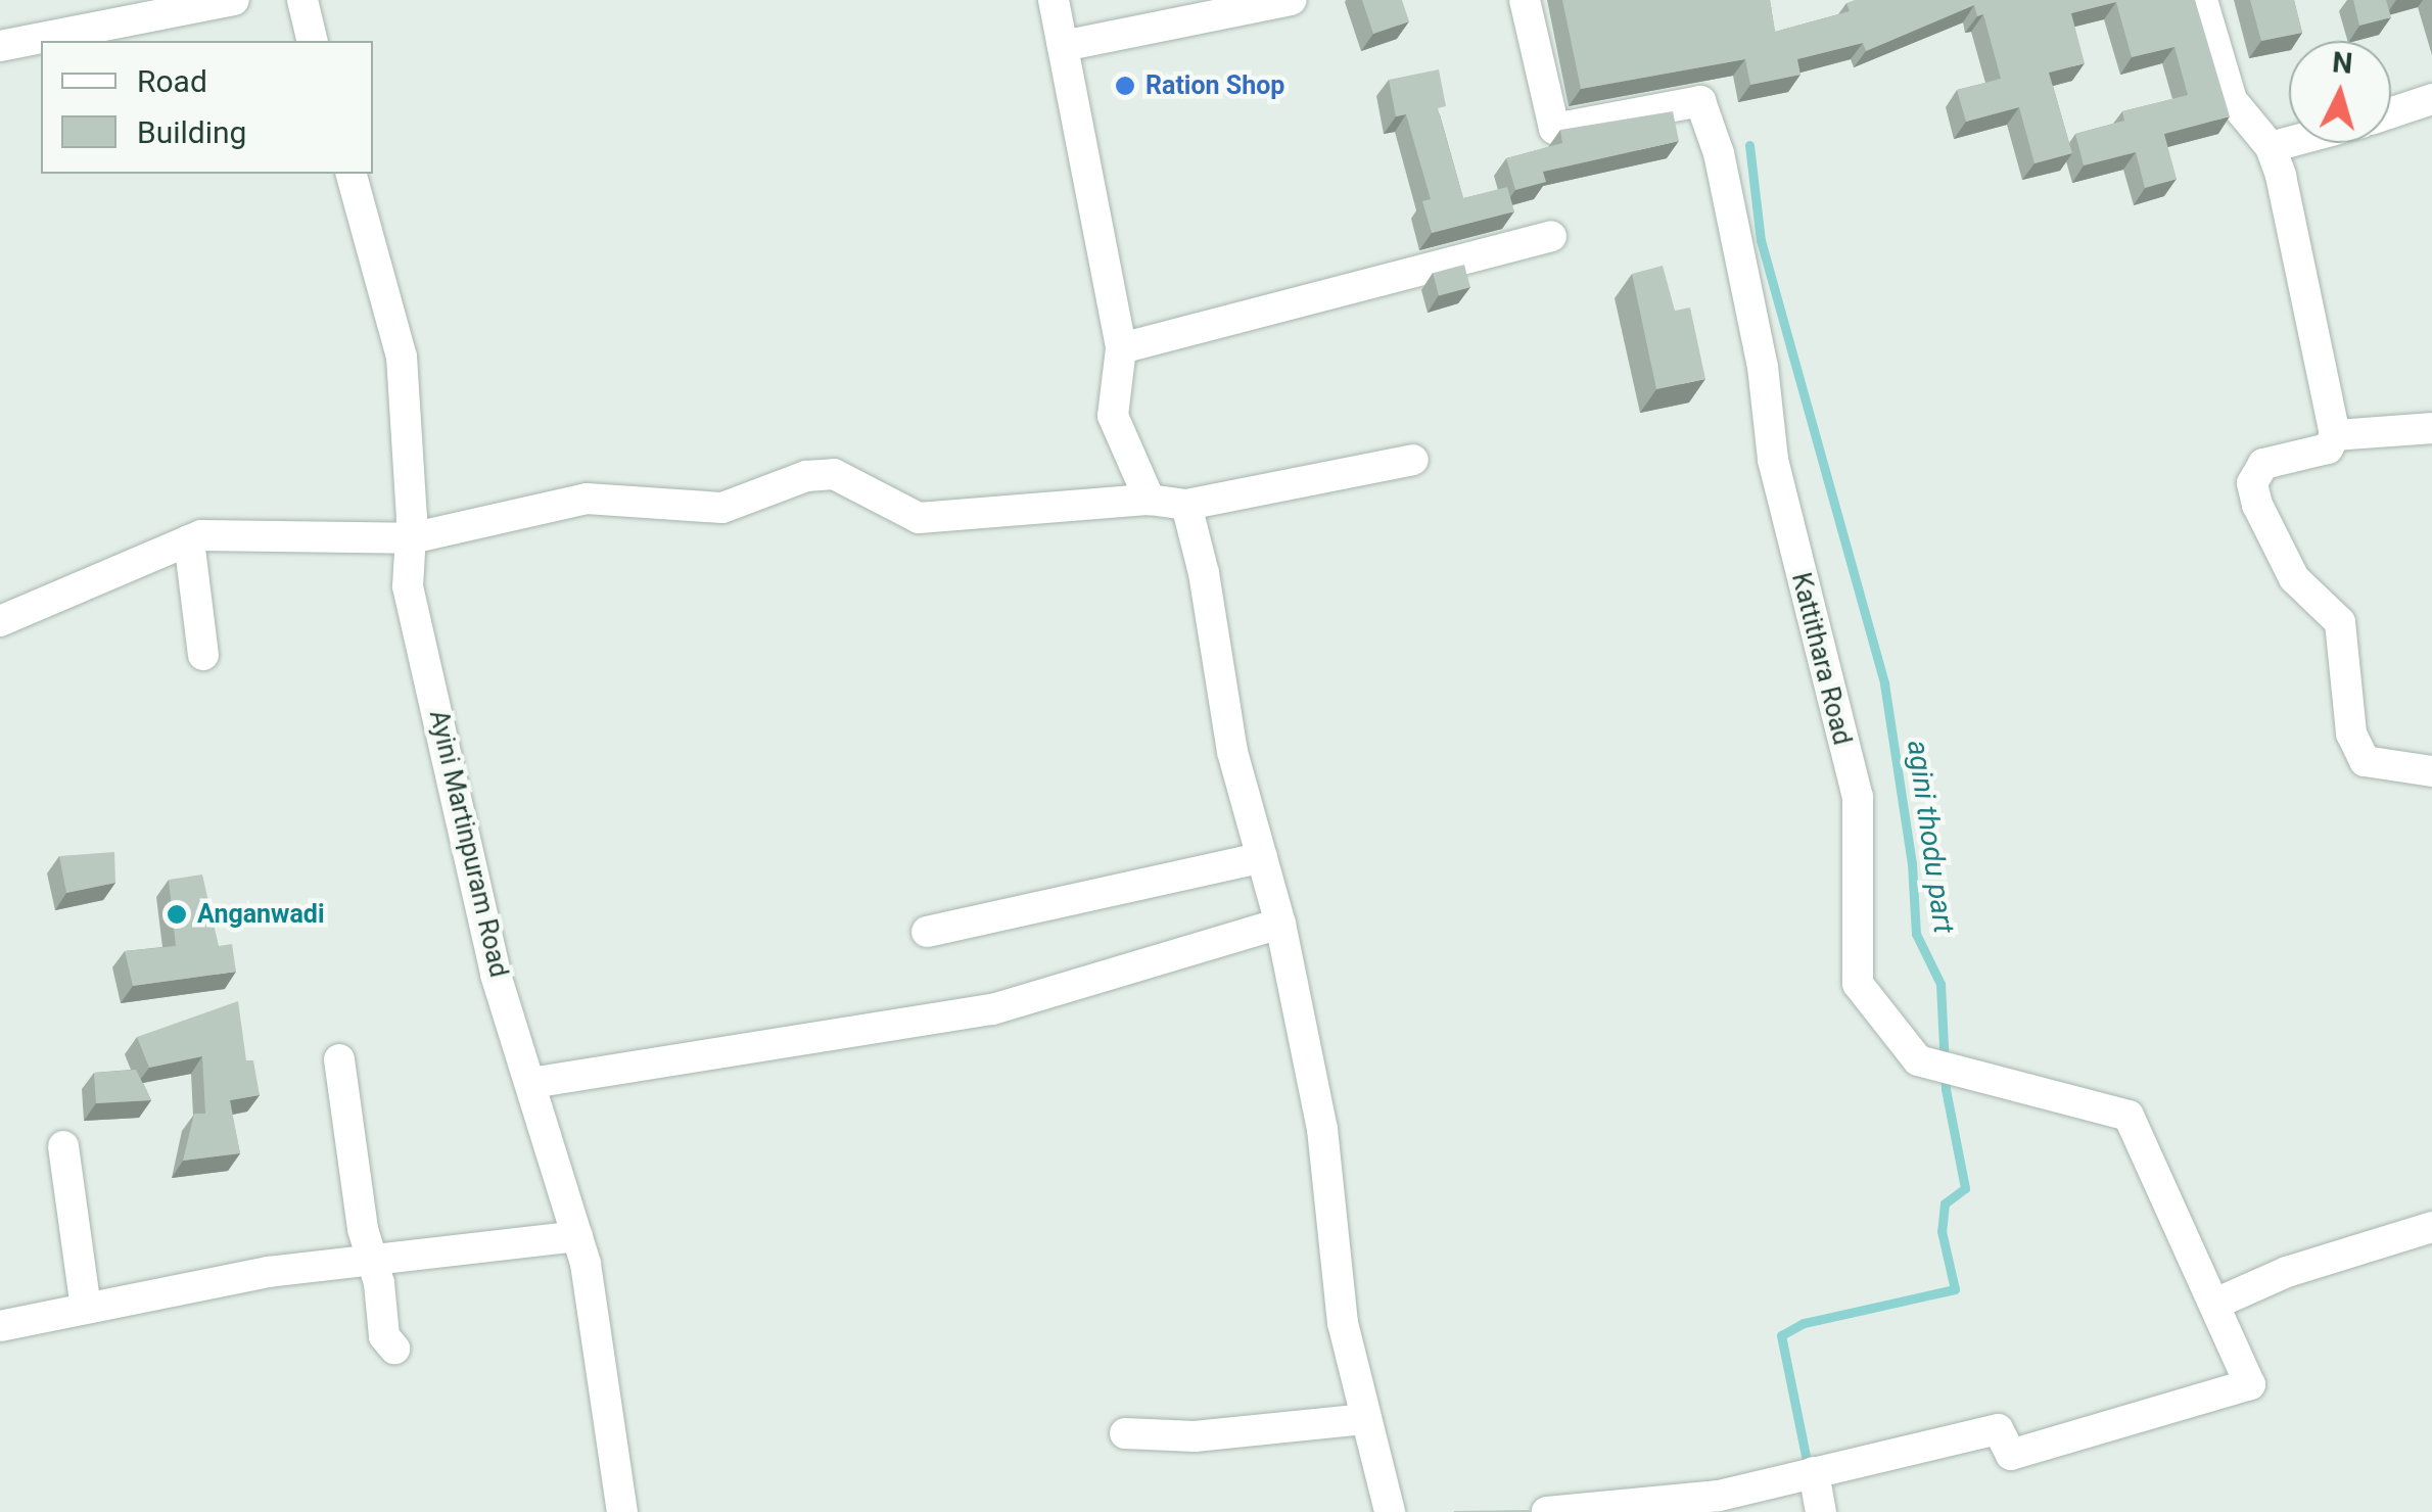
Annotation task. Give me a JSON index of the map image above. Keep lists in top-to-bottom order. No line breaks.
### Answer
{"streets":{"street":["Kattithara Road","Ayini Martinpuram Road"]},"water":["agini thodu part"],"places":["Ration Shop","Anganwadi"],"legend":["Road","Building"],"north":"top"}
